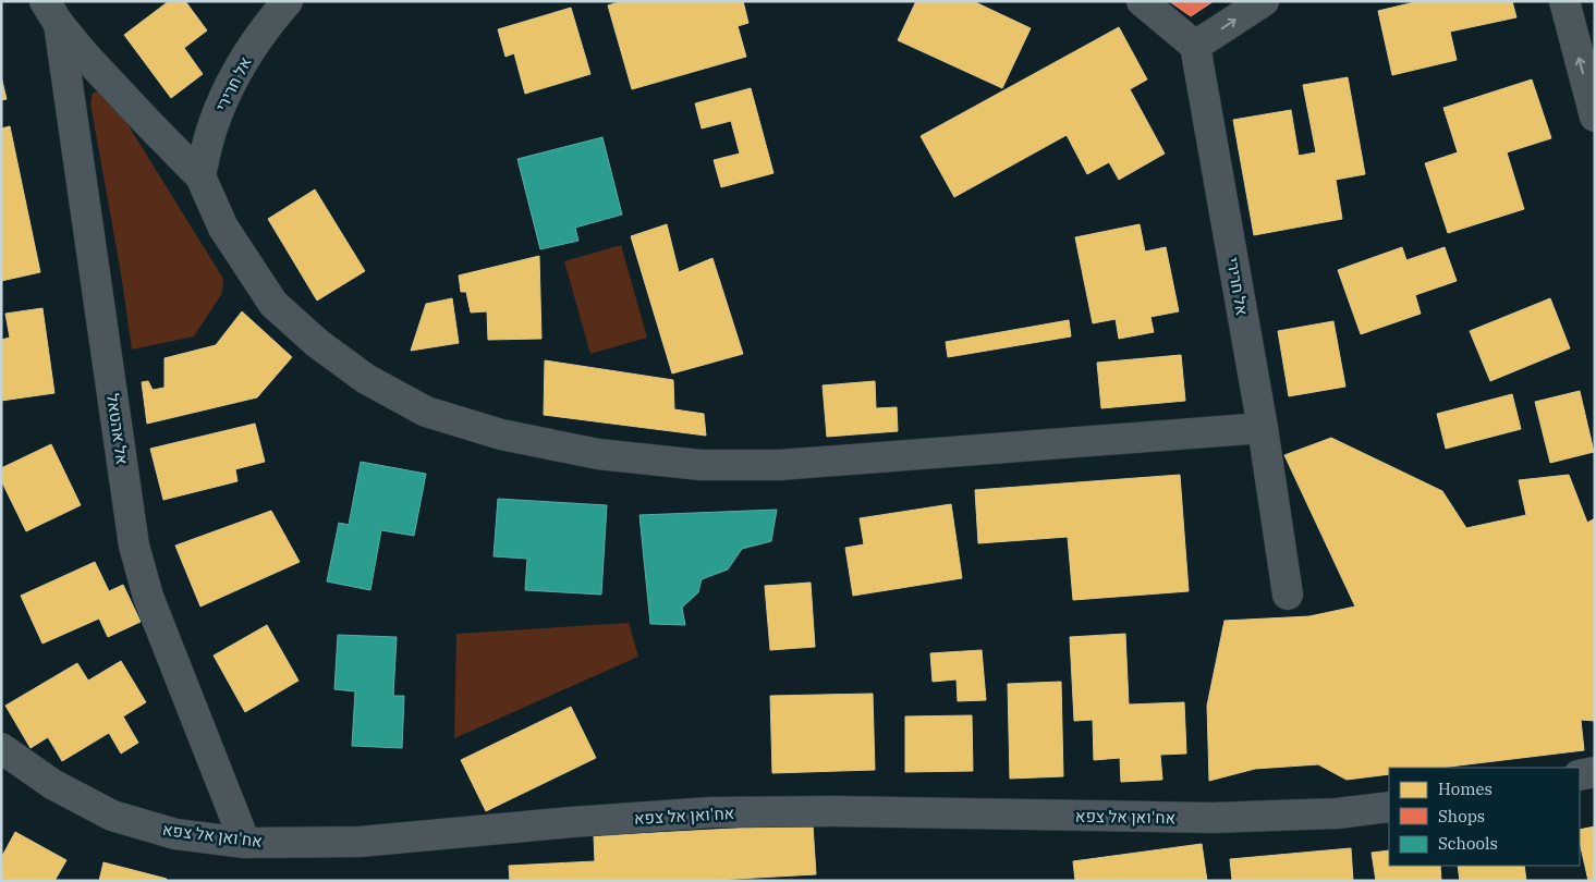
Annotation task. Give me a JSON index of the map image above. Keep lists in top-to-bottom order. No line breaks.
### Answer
{"streets":{"street":["אל חרירי","אל אהטאל","אח'ואן אל צפא"]},"crossings":[["אל אהטאל","אח'ואן אל צפא"]],"legend":["Homes","Shops","Schools"]}
